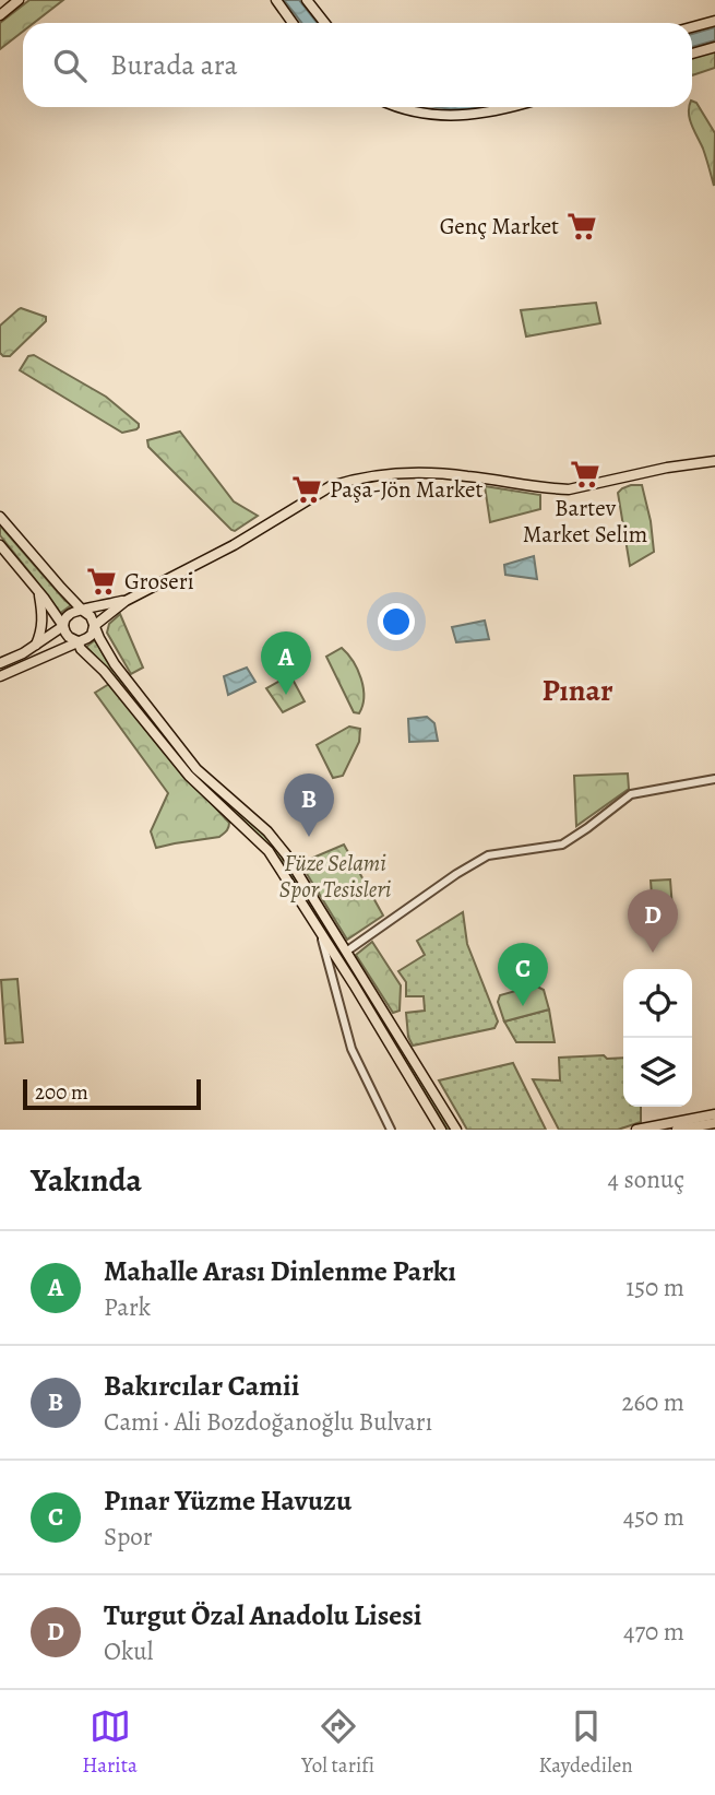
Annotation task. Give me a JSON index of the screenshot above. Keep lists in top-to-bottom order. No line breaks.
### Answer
{"districts":["Pınar"],"parks":["Füze Selami Spor Tesisleri"],"places":{"supermarket":["Genç Market","Bartev Market Selim","Paşa-Jön Market","Groseri"]},"scale_bar":"200 m","page":{"search":"Burada ara","pins":["A","B","D","C"],"scale":"200 m","heading":["Yakında","4 sonuç"],"list":[{"mark":"A","name":"Mahalle Arası Dinlenme Parkı","note":"Park","value":"150 m"},{"mark":"B","name":"Bakırcılar Camii","note":"Cami · Ali Bozdoğanoğlu Bulvarı","value":"260 m"},{"mark":"C","name":"Pınar Yüzme Havuzu","note":"Spor","value":"450 m"},{"mark":"D","name":"Turgut Özal Anadolu Lisesi","note":"Okul","value":"470 m"}],"nav":["Harita","Yol tarifi","Kaydedilen"]}}
